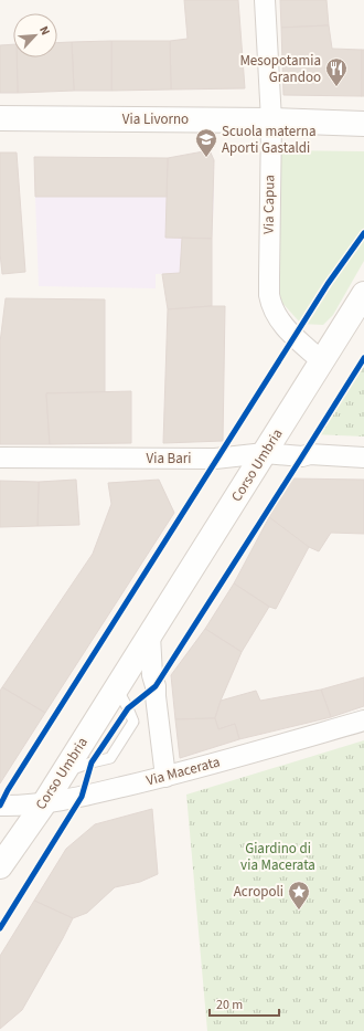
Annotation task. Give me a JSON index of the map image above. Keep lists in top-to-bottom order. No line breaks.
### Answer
{"streets":{"main road":["Via Livorno","Corso Umbria"],"street":["Via Capua","Via Bari","Via Macerata"]},"crossings":[["Via Livorno","Via Capua"],["Via Capua","Corso Umbria"],["Via Bari","Corso Umbria"],["Corso Umbria","Via Macerata"]],"parks":["Giardino di via Macerata"],"places":{"restaurant":["Mesopotamia Grandoo"],"school or university":["Scuola materna Aporti Gastaldi"],"place":["Acropoli"]},"scale_bar":"20 m","north":"top right"}
